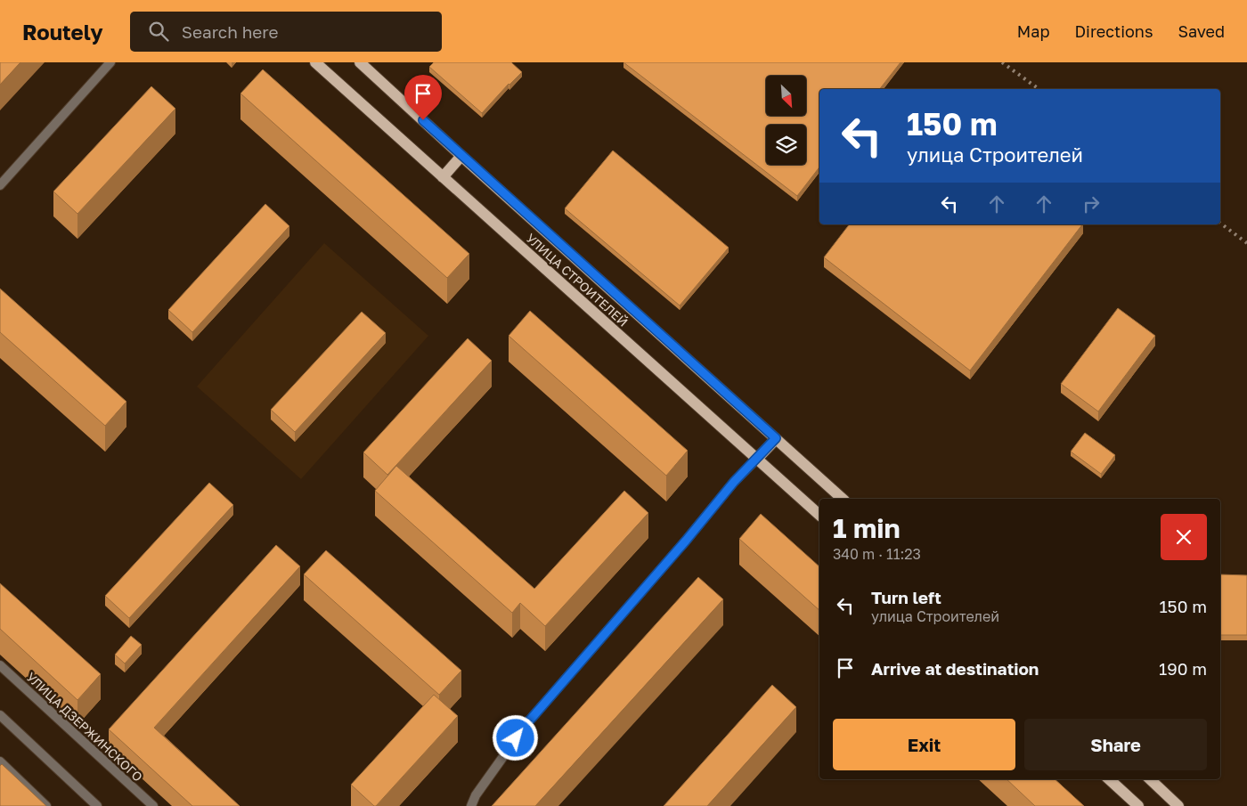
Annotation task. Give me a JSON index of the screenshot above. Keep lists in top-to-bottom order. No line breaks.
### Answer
{"streets":{"main road":["УЛИЦА СТРОИТЕЛЕЙ"],"street":["УЛИЦА ДЗЕРЖИНСКОГО"]},"north":"bottom right","page":{"header":"Routely","search":"Search here","nav":["Map","Directions","Saved"],"turn":["150 m","улица Строителей"],"heading":["1 min","340 m · 11:23"],"list":[{"name":"Turn left","note":"улица Строителей","value":"150 m"},{"name":"Arrive at destination","value":"190 m"}],"buttons":["Exit","Share"]}}
